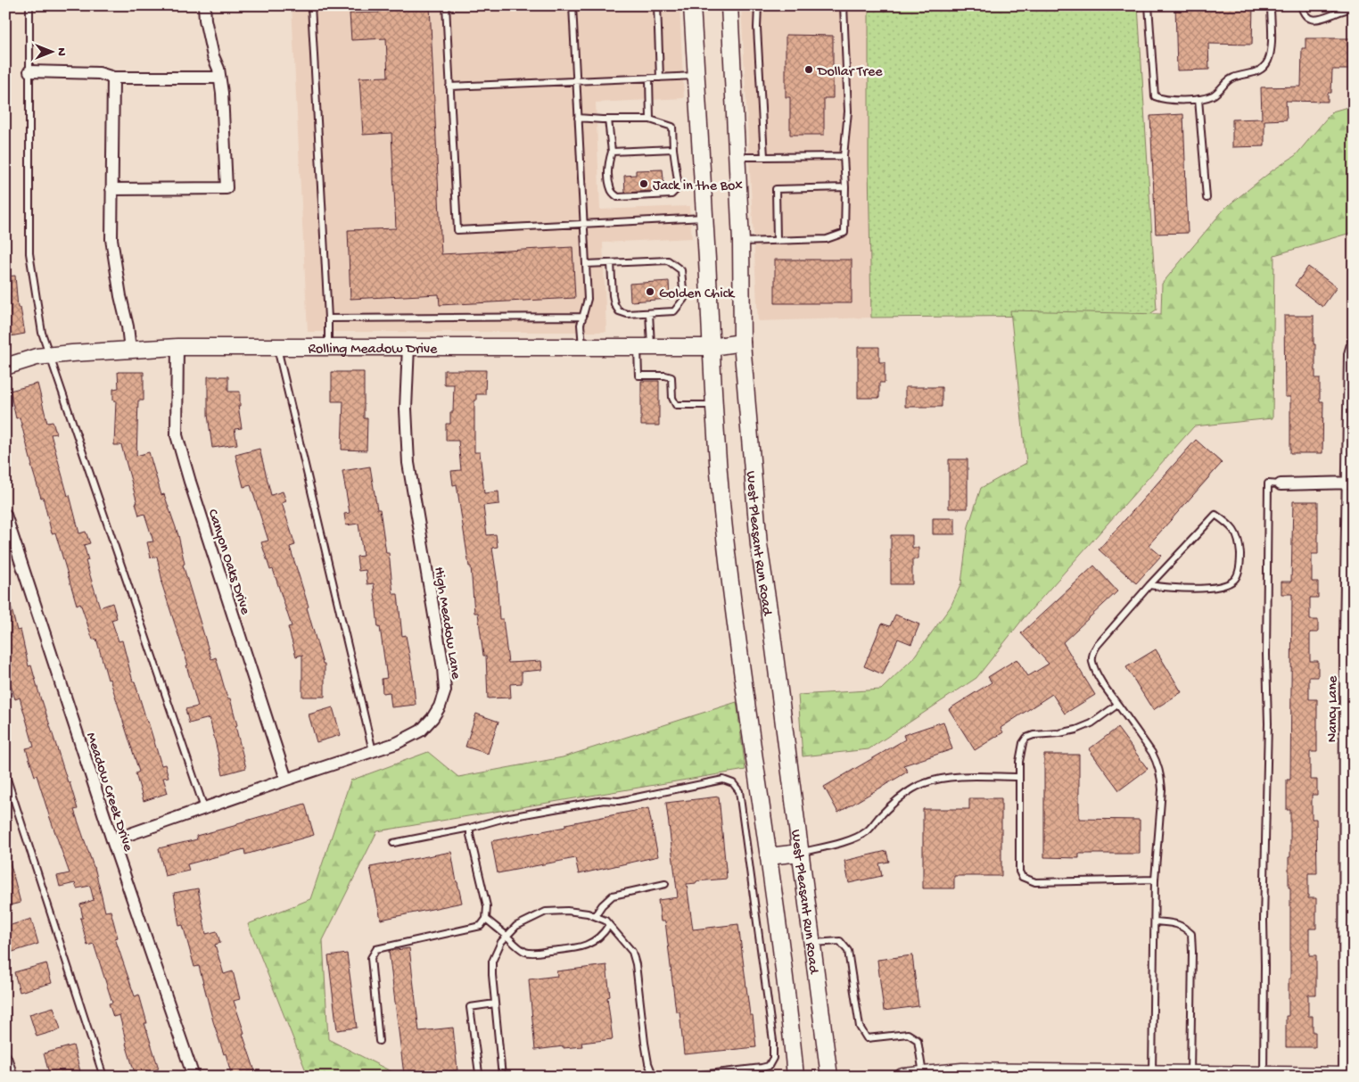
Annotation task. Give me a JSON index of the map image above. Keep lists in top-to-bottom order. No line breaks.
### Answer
{"streets":{"main road":["Rolling Meadow Drive","West Pleasant Run Road"],"street":["Canyon Oaks Drive","High Meadow Lane","Nancy Lane","Meadow Creek Drive"]},"crossings":[["Rolling Meadow Drive","West Pleasant Run Road"],["Rolling Meadow Drive","Canyon Oaks Drive"],["Rolling Meadow Drive","High Meadow Lane"],["Canyon Oaks Drive","High Meadow Lane"],["High Meadow Lane","Meadow Creek Drive"]],"places":["Dollar Tree","Jack in the Box","Golden Chick"],"north":"right"}
